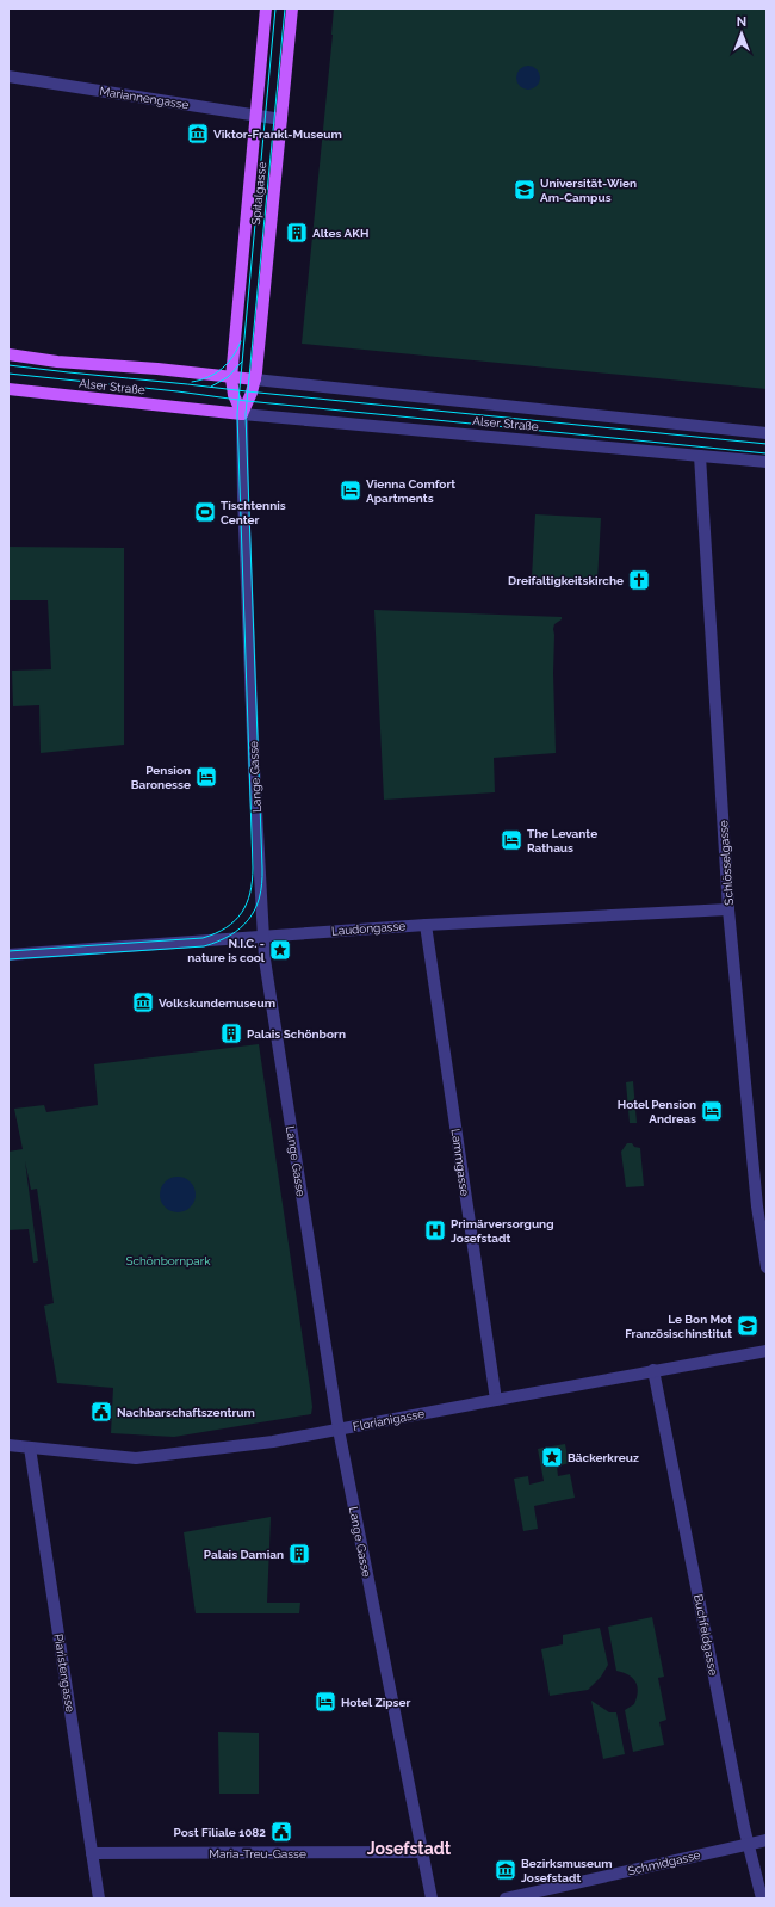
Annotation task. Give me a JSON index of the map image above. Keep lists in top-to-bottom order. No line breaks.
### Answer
{"streets":{"main road":["Spitalgasse","Alser Straße"],"street":["Mariannengasse","Lange Gasse","Schlösselgasse","Laudongasse","Lammgasse","Florianigasse","Buchfeldgasse","Piaristengasse","Maria-Treu-Gasse","Schmidgasse"]},"crossings":[["Mariannengasse","Spitalgasse"],["Spitalgasse","Alser Straße"],["Alser Straße","Lange Gasse"],["Alser Straße","Schlösselgasse"],["Lange Gasse","Laudongasse"],["Lange Gasse","Florianigasse"],["Lange Gasse","Maria-Treu-Gasse"],["Schlösselgasse","Laudongasse"],["Laudongasse","Lammgasse"],["Lammgasse","Florianigasse"],["Florianigasse","Buchfeldgasse"],["Florianigasse","Piaristengasse"],["Buchfeldgasse","Schmidgasse"],["Piaristengasse","Maria-Treu-Gasse"]],"districts":["Josefstadt"],"parks":["Schönbornpark"],"places":{"museum":["Viktor-Frankl-Museum","Volkskundemuseum","Bezirksmuseum Josefstadt"],"school or university":["Universität-Wien Am-Campus","Le Bon Mot Französischinstitut"],"building":["Altes AKH","Palais Schönborn","Palais Damian"],"hotel":["Vienna Comfort Apartments","Pension Baronesse","The Levante Rathaus","Hotel Pension Andreas","Hotel Zipser"],"sports":["Tischtennis Center"],"church":["Dreifaltigkeitskirche"],"place":["N.I.C. - nature is cool","Bäckerkreuz"],"hospital":["Primärversorgung Josefstadt"],"public building":["Nachbarschaftszentrum","Post Filiale 1082"]},"north":"top"}
